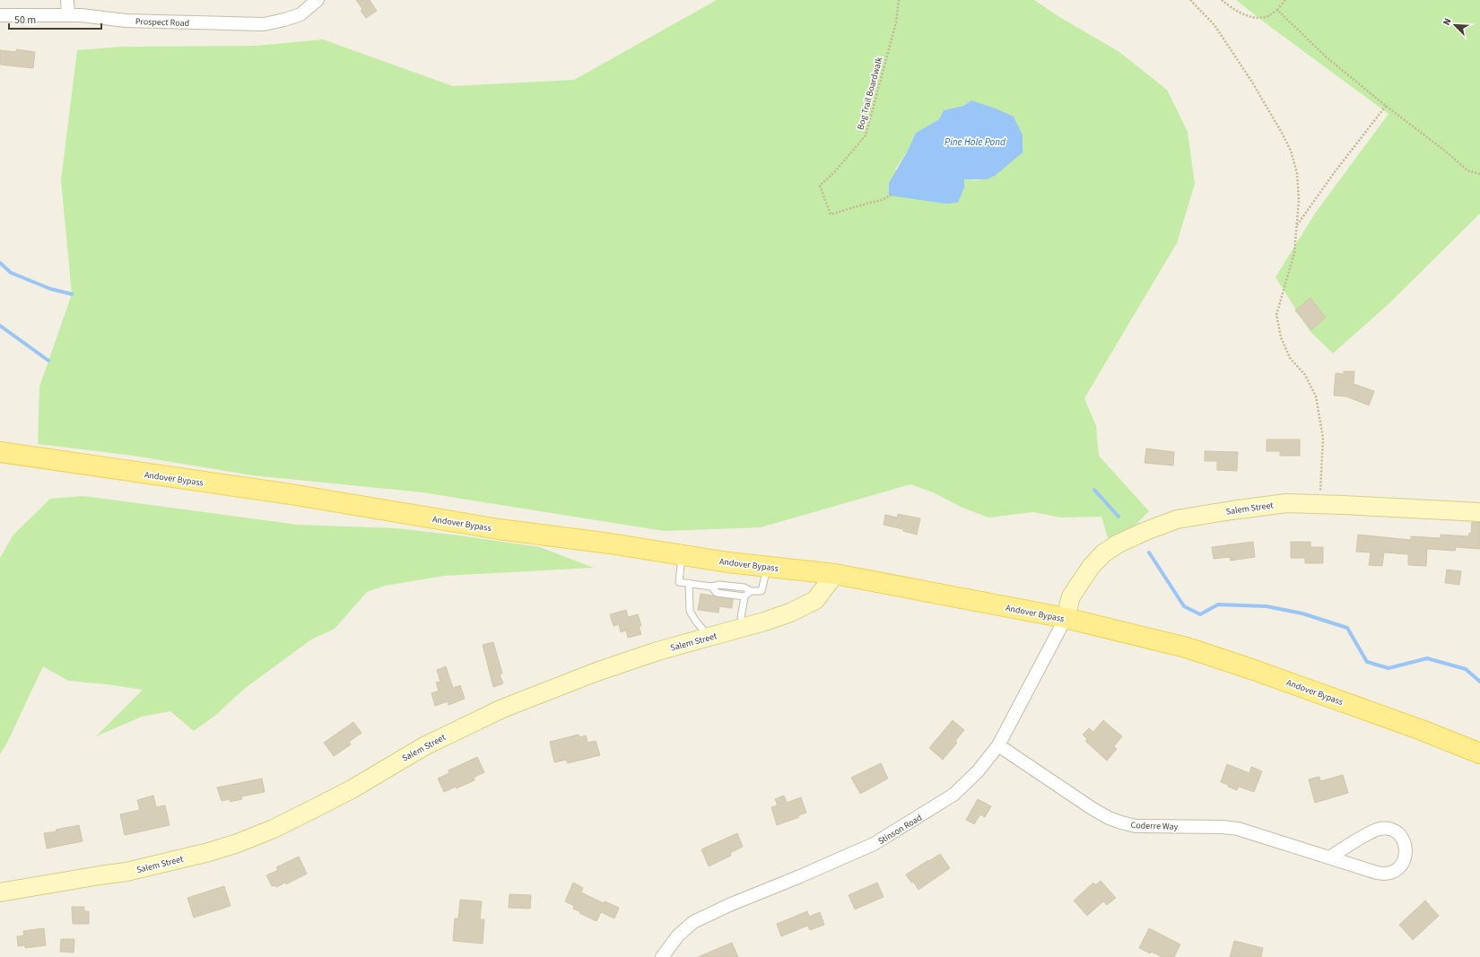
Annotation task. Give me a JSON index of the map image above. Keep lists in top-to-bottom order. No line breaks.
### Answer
{"streets":{"main road":["Andover Bypass"],"street":["Prospect Road","Salem Street","Coderre Way","Stinson Road"],"path":["Bog Trail Boardwalk"]},"crossings":[["Andover Bypass","Salem Street"],["Andover Bypass","Stinson Road"],["Salem Street","Stinson Road"],["Coderre Way","Stinson Road"]],"water":["Pine Hole Pond"],"scale_bar":"50 m","north":"top left"}
